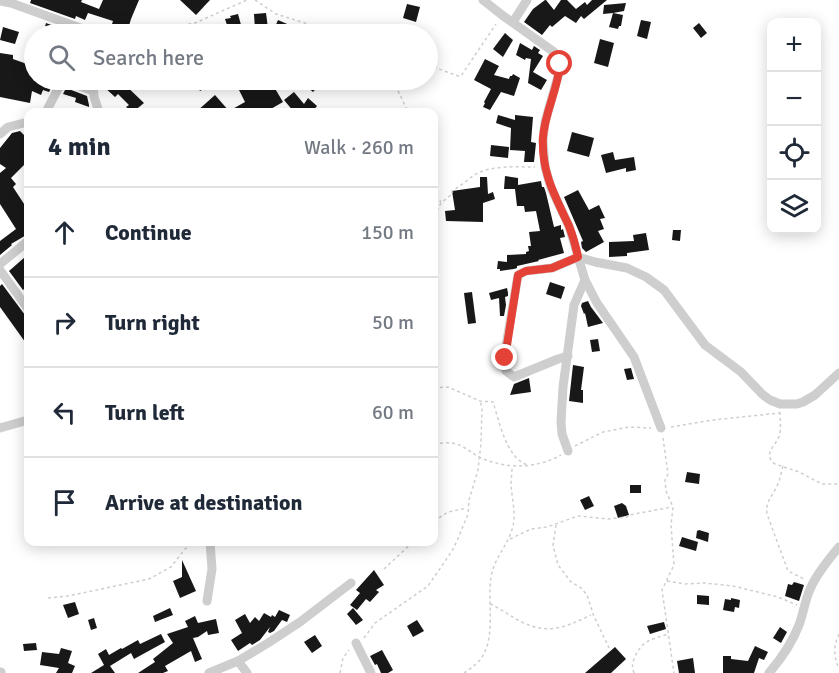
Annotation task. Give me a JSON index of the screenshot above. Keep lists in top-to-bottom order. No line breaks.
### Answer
{"page":{"map_buttons":["+","−"],"search":"Search here","heading":["4 min","Walk · 260 m"],"list":[["Continue","150 m"],["Turn right","50 m"],["Turn left","60 m"],"Arrive at destination"]}}
